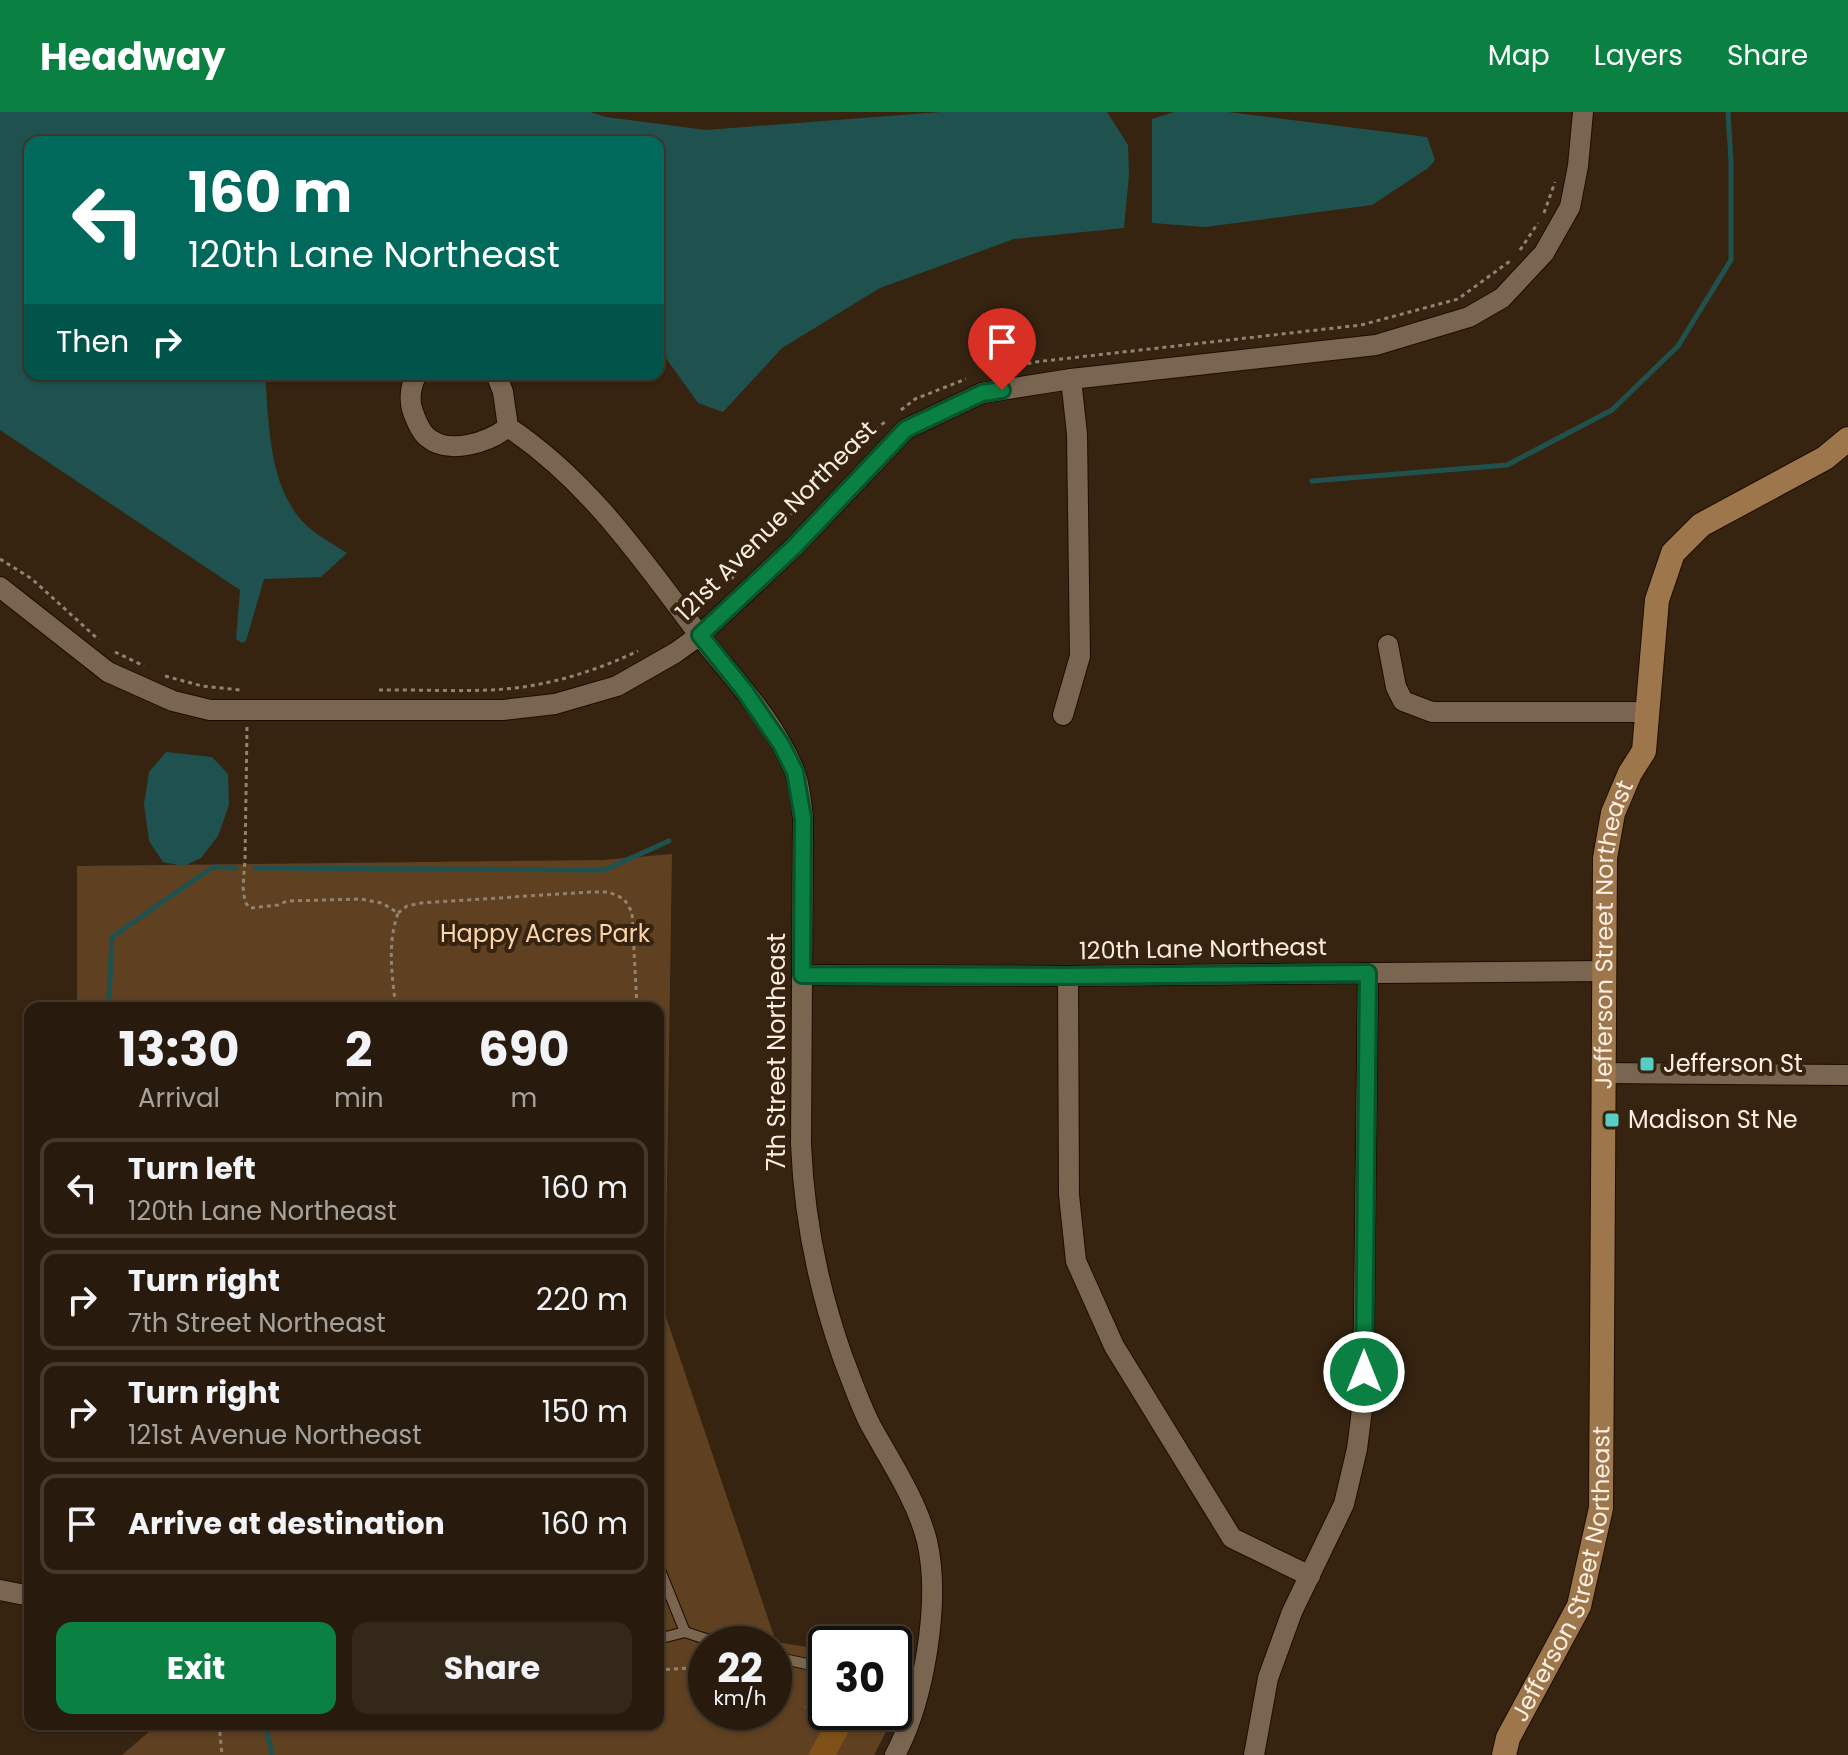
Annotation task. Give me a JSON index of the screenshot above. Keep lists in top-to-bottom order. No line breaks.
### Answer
{"streets":{"street":["121st Avenue Northeast","Jefferson Street Northeast","120th Lane Northeast","7th Street Northeast"]},"crossings":[["121st Avenue Northeast","7th Street Northeast"],["Jefferson Street Northeast","120th Lane Northeast"],["120th Lane Northeast","7th Street Northeast"]],"parks":["Happy Acres Park"],"places":{"transit":["Jefferson St","Madison St Ne"]},"page":{"header":"Headway","nav":["Map","Layers","Share"],"turn":["160 m","120th Lane Northeast"],"then":"Then","eta":["13:30","Arrival","2","min","690","m"],"list":[{"name":"Turn left","note":"120th Lane Northeast","value":"160 m"},{"name":"Turn right","note":"7th Street Northeast","value":"220 m"},{"name":"Turn right","note":"121st Avenue Northeast","value":"150 m"},{"name":"Arrive at destination","value":"160 m"}],"buttons":["Exit","Share"],"speed":"22 km/h","limit":"30"}}
